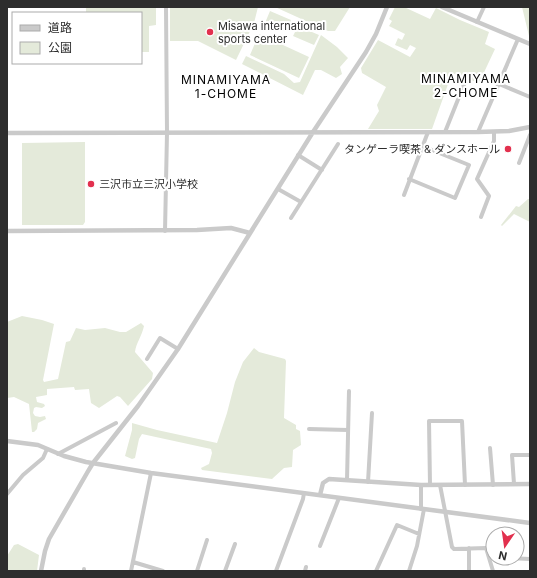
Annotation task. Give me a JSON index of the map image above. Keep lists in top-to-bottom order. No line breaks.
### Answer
{"districts":["MINAMIYAMA 2-CHOME","MINAMIYAMA 1-CHOME"],"places":["Misawa international sports center","タンゲーラ喫茶 & ダンスホール","三沢市立三沢小学校"],"legend":["道路","公園"],"north":"bottom"}
